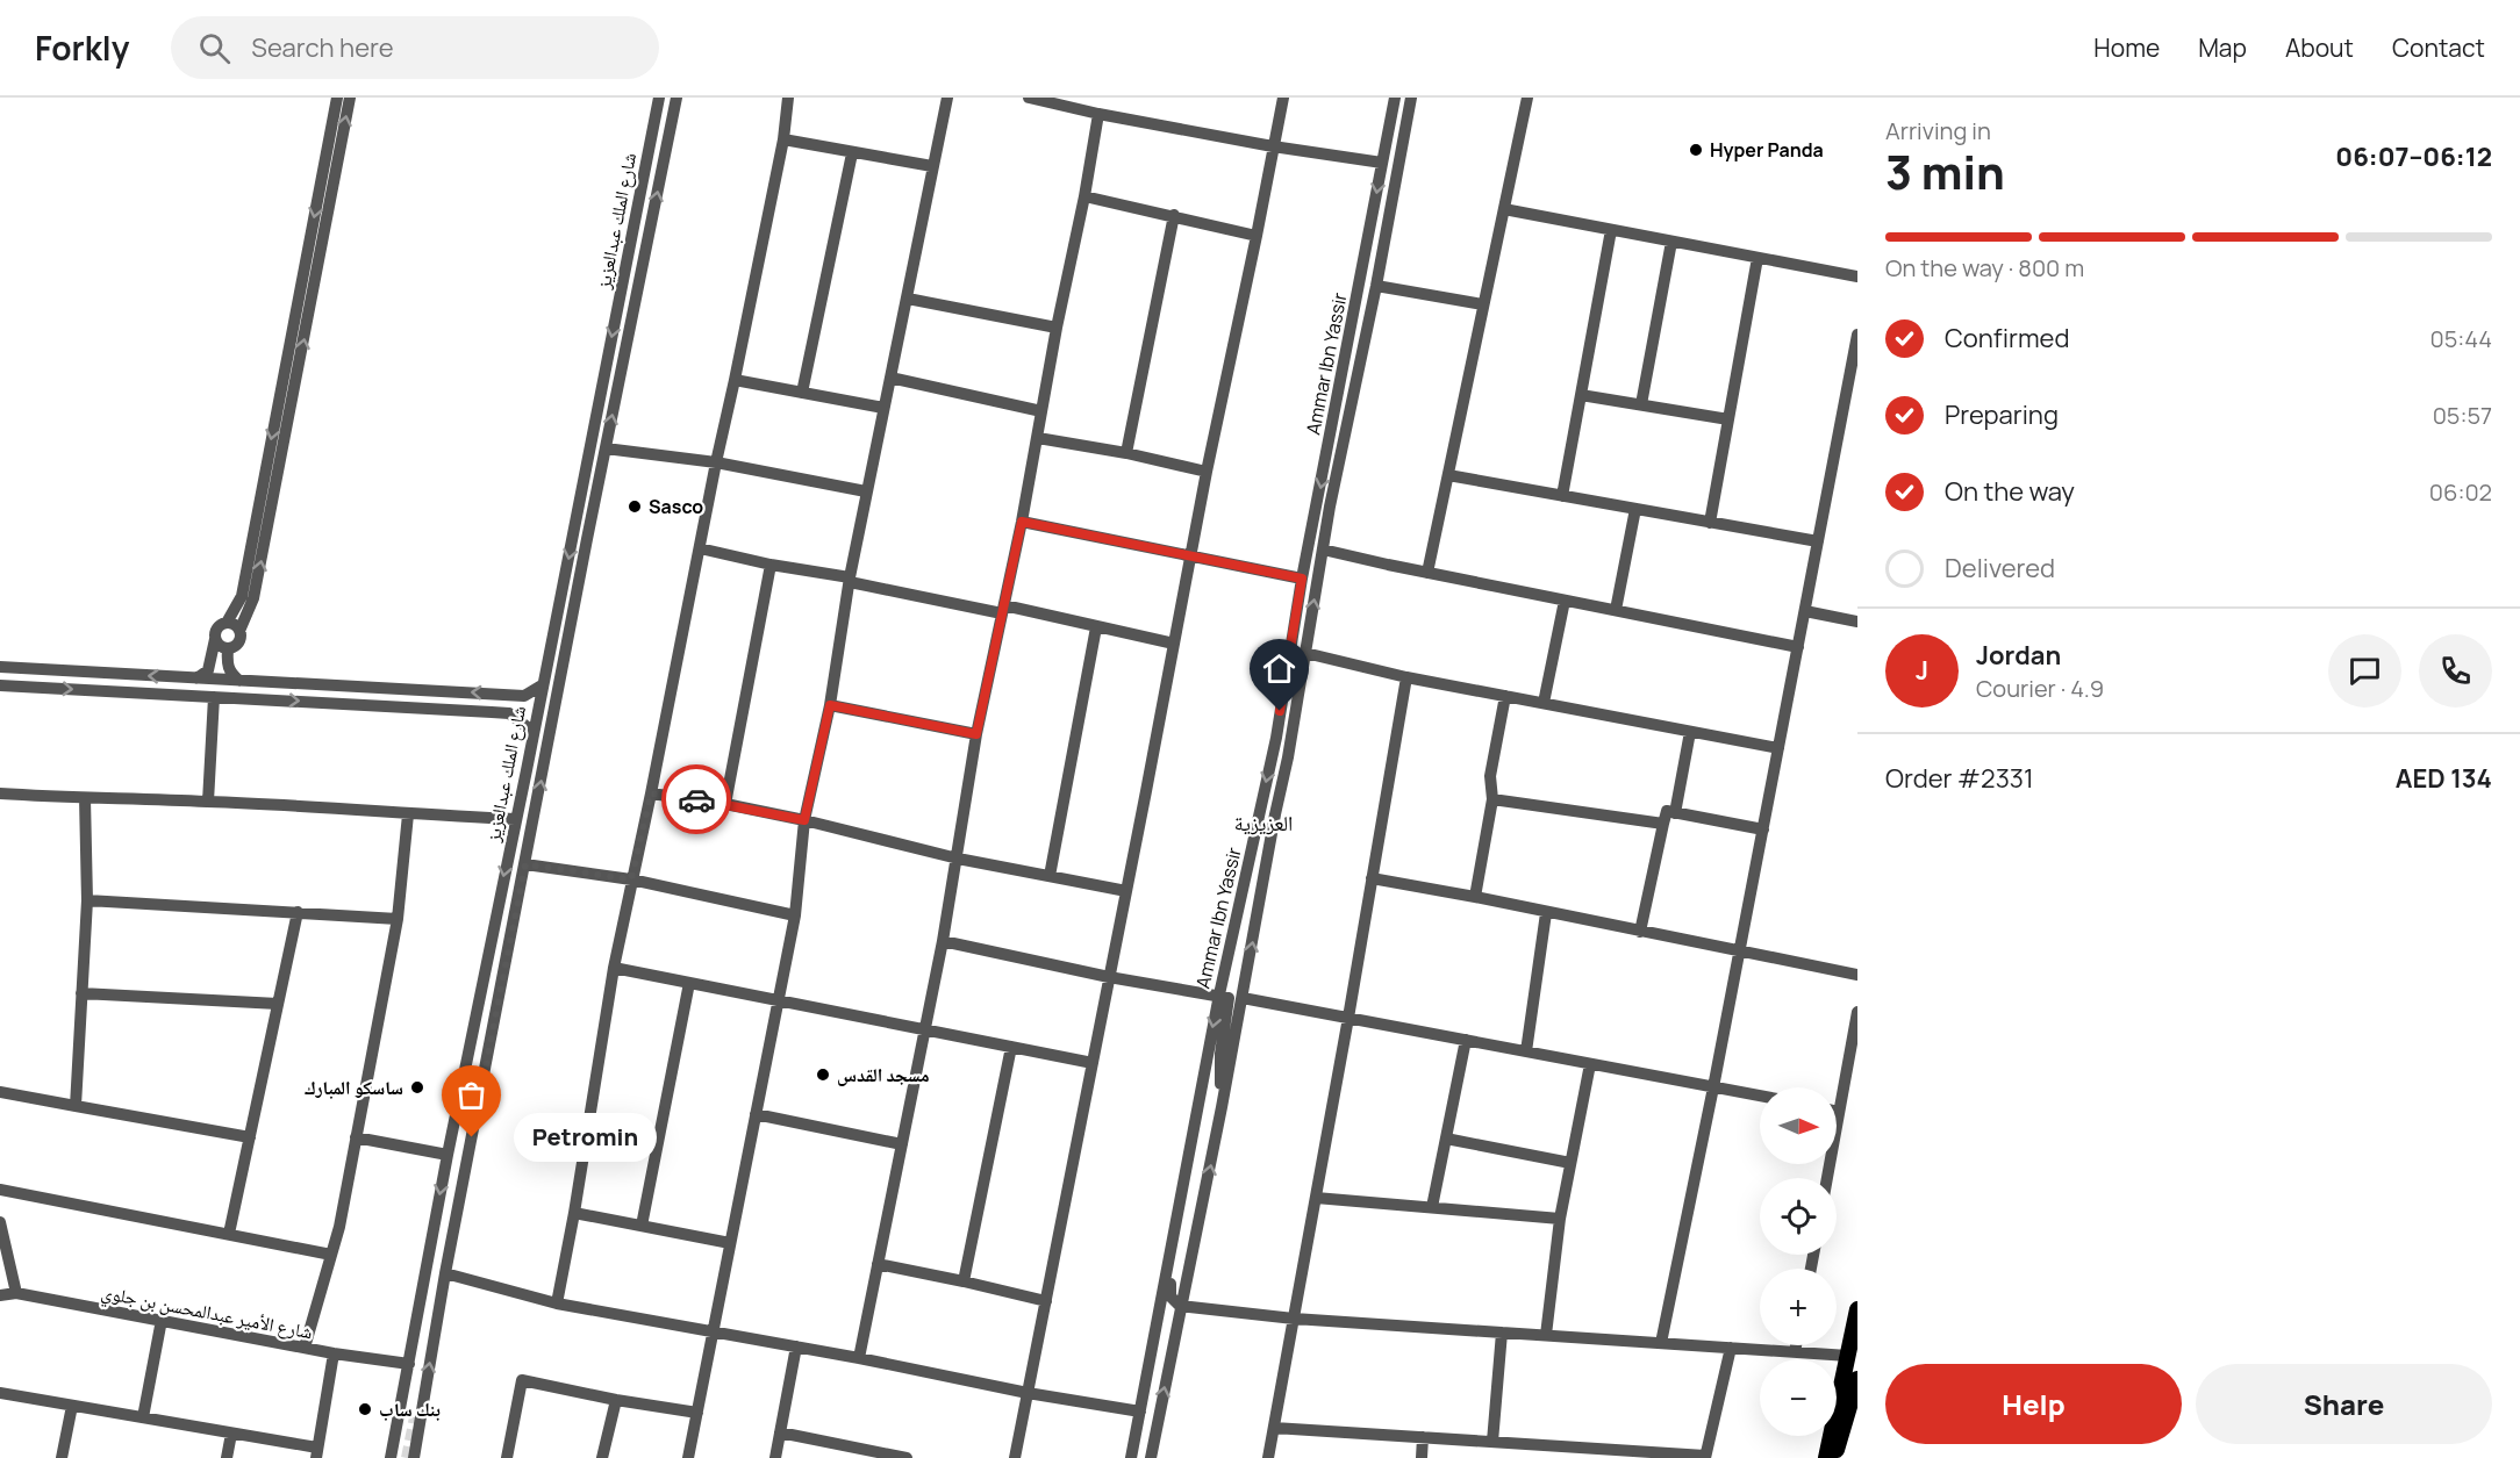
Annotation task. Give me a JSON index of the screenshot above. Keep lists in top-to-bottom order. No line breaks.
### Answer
{"streets":{"street":["شارع الملك عبدالعزيز","Ammar Ibn Yassir","شارع الأمير عبدالمحسن بن جلوي"]},"crossings":[["شارع الملك عبدالعزيز","شارع الأمير عبدالمحسن بن جلوي"]],"districts":["العزيزية"],"places":["Hyper Panda","Sasco","مسجد القدس","ساسكو المبارك","Petromin","بنك ساب"],"north":"right","page":{"header":"Forkly","search":"Search here","nav":["Home","Map","About","Contact"],"heading":["3 min","Arriving in","06:07–06:12"],"panel":["Jordan","Courier · 4.9","Order #2331","AED 134"],"bar":"On the way · 800 m","list":[["Confirmed","05:44"],["Preparing","05:57"],["On the way","06:02"],"Delivered"],"round":"J","map_buttons":["+","−"],"bubble":"Petromin","buttons":["Help","Share"]}}
